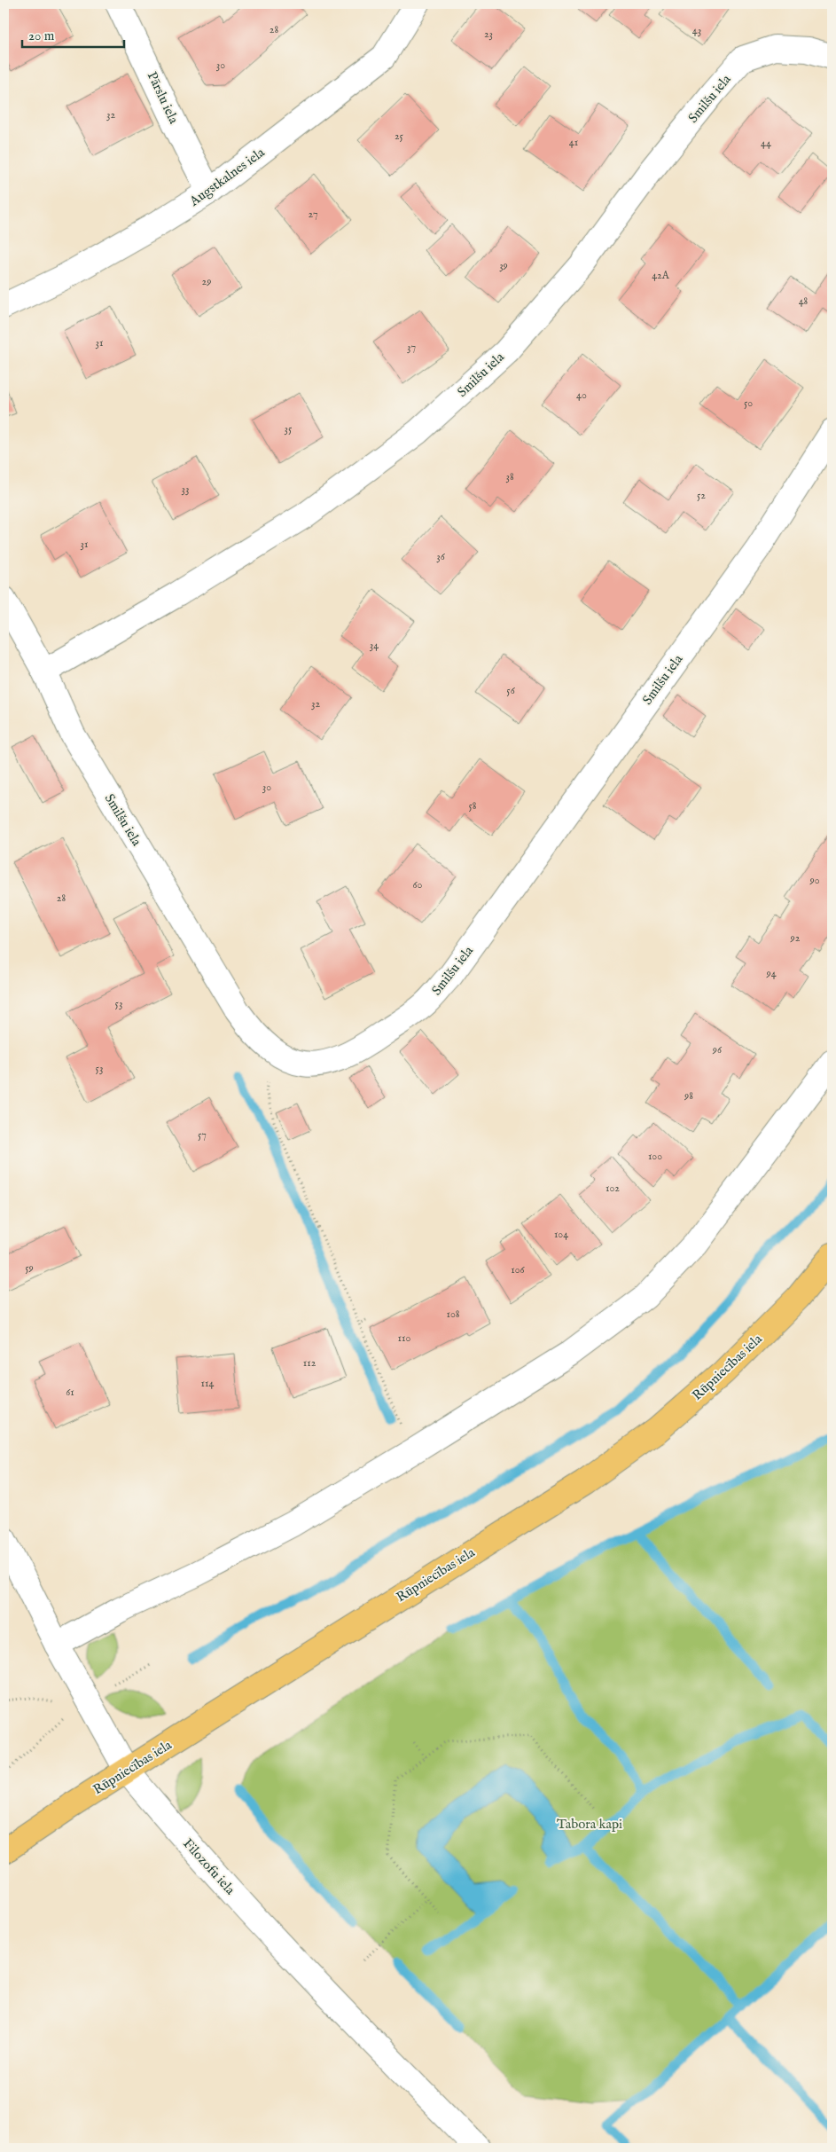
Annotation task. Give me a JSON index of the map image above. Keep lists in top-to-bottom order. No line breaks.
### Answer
{"streets":{"main road":["Rūpniecības iela"],"street":["Pārslu iela","Smilšu iela","Augstkalnes iela","Filozofu iela"]},"crossings":[["Pārslu iela","Augstkalnes iela"],["Rūpniecības iela","Filozofu iela"]],"parks":["Tabora kapi"],"house_numbers":["28","43","23","30","32","25","41","44","27","39","42A","29","48","31","37","40","50","35","38","33","52","31","36","34","56","32","30","58","90","60","28","92","94","53","96","53","98","57","100","102","104","59","106","108","110","112","114","61"],"scale_bar":"20 m"}
